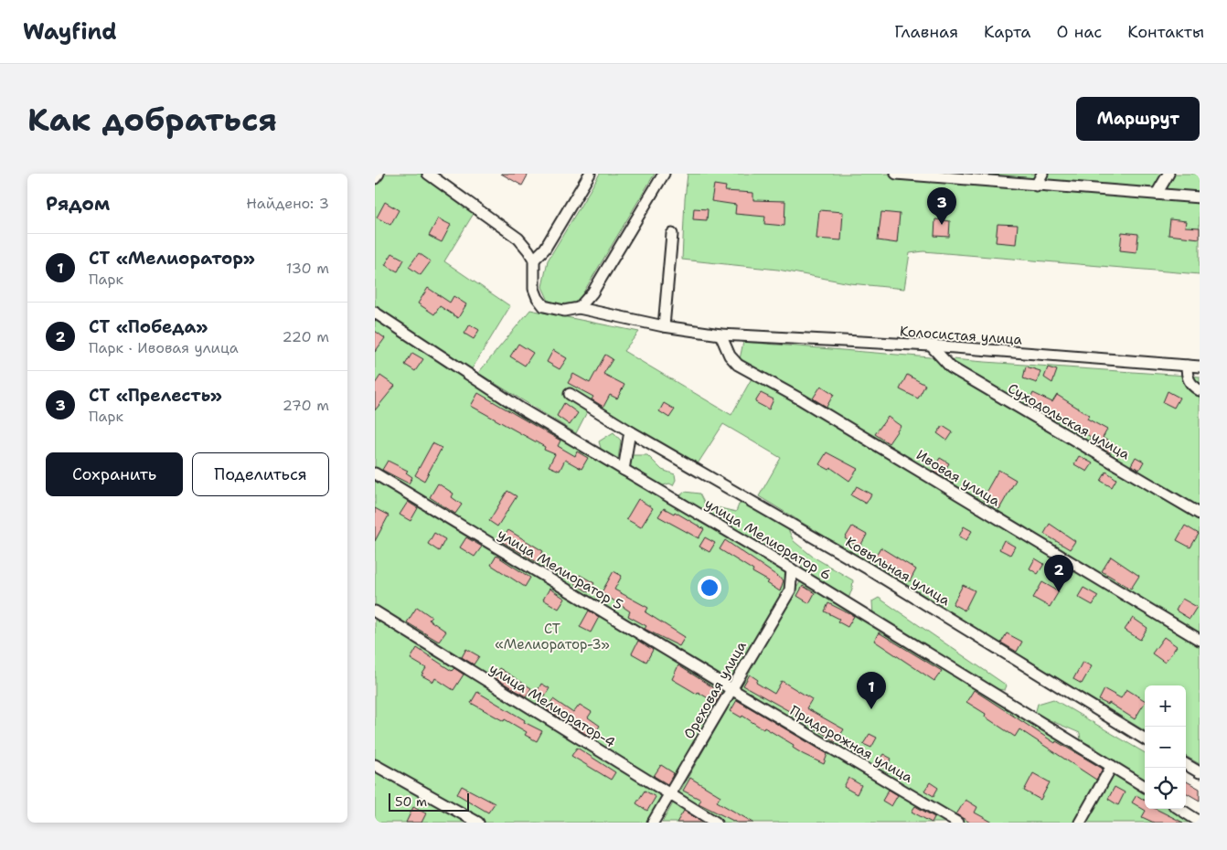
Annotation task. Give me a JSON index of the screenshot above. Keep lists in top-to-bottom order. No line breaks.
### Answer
{"streets":{"street":["Колосистая улица","Суходольская улица","Ивовая улица","улица Мелиоратор 6","улица Мелиоратор 5","Ковыльная улица","Ореховая улица","улица Мелиоратор-4","Придорожная улица"]},"crossings":[["Колосистая улица","Суходольская улица"],["Колосистая улица","Ивовая улица"],["улица Мелиоратор 6","Ореховая улица"],["улица Мелиоратор 5","Ореховая улица"],["улица Мелиоратор 5","Придорожная улица"],["Ореховая улица","улица Мелиоратор-4"],["Ореховая улица","Придорожная улица"]],"parks":["СТ «Мелиоратор-3»"],"scale_bar":"50 m","page":{"header":"Wayfind","nav":["Главная","Карта","О нас","Контакты"],"buttons":["Маршрут",["Сохранить","Поделиться"]],"title":"Как добраться","heading":["Рядом","Найдено: 3"],"pins":["3","2","1"],"list":[{"mark":"1","name":"СТ «Мелиоратор»","note":"Парк","value":"130 m"},{"mark":"2","name":"СТ «Победа»","note":"Парк · Ивовая улица","value":"220 m"},{"mark":"3","name":"СТ «Прелесть»","note":"Парк","value":"270 m"}],"map_buttons":["+","−"],"scale":"50 m"}}
